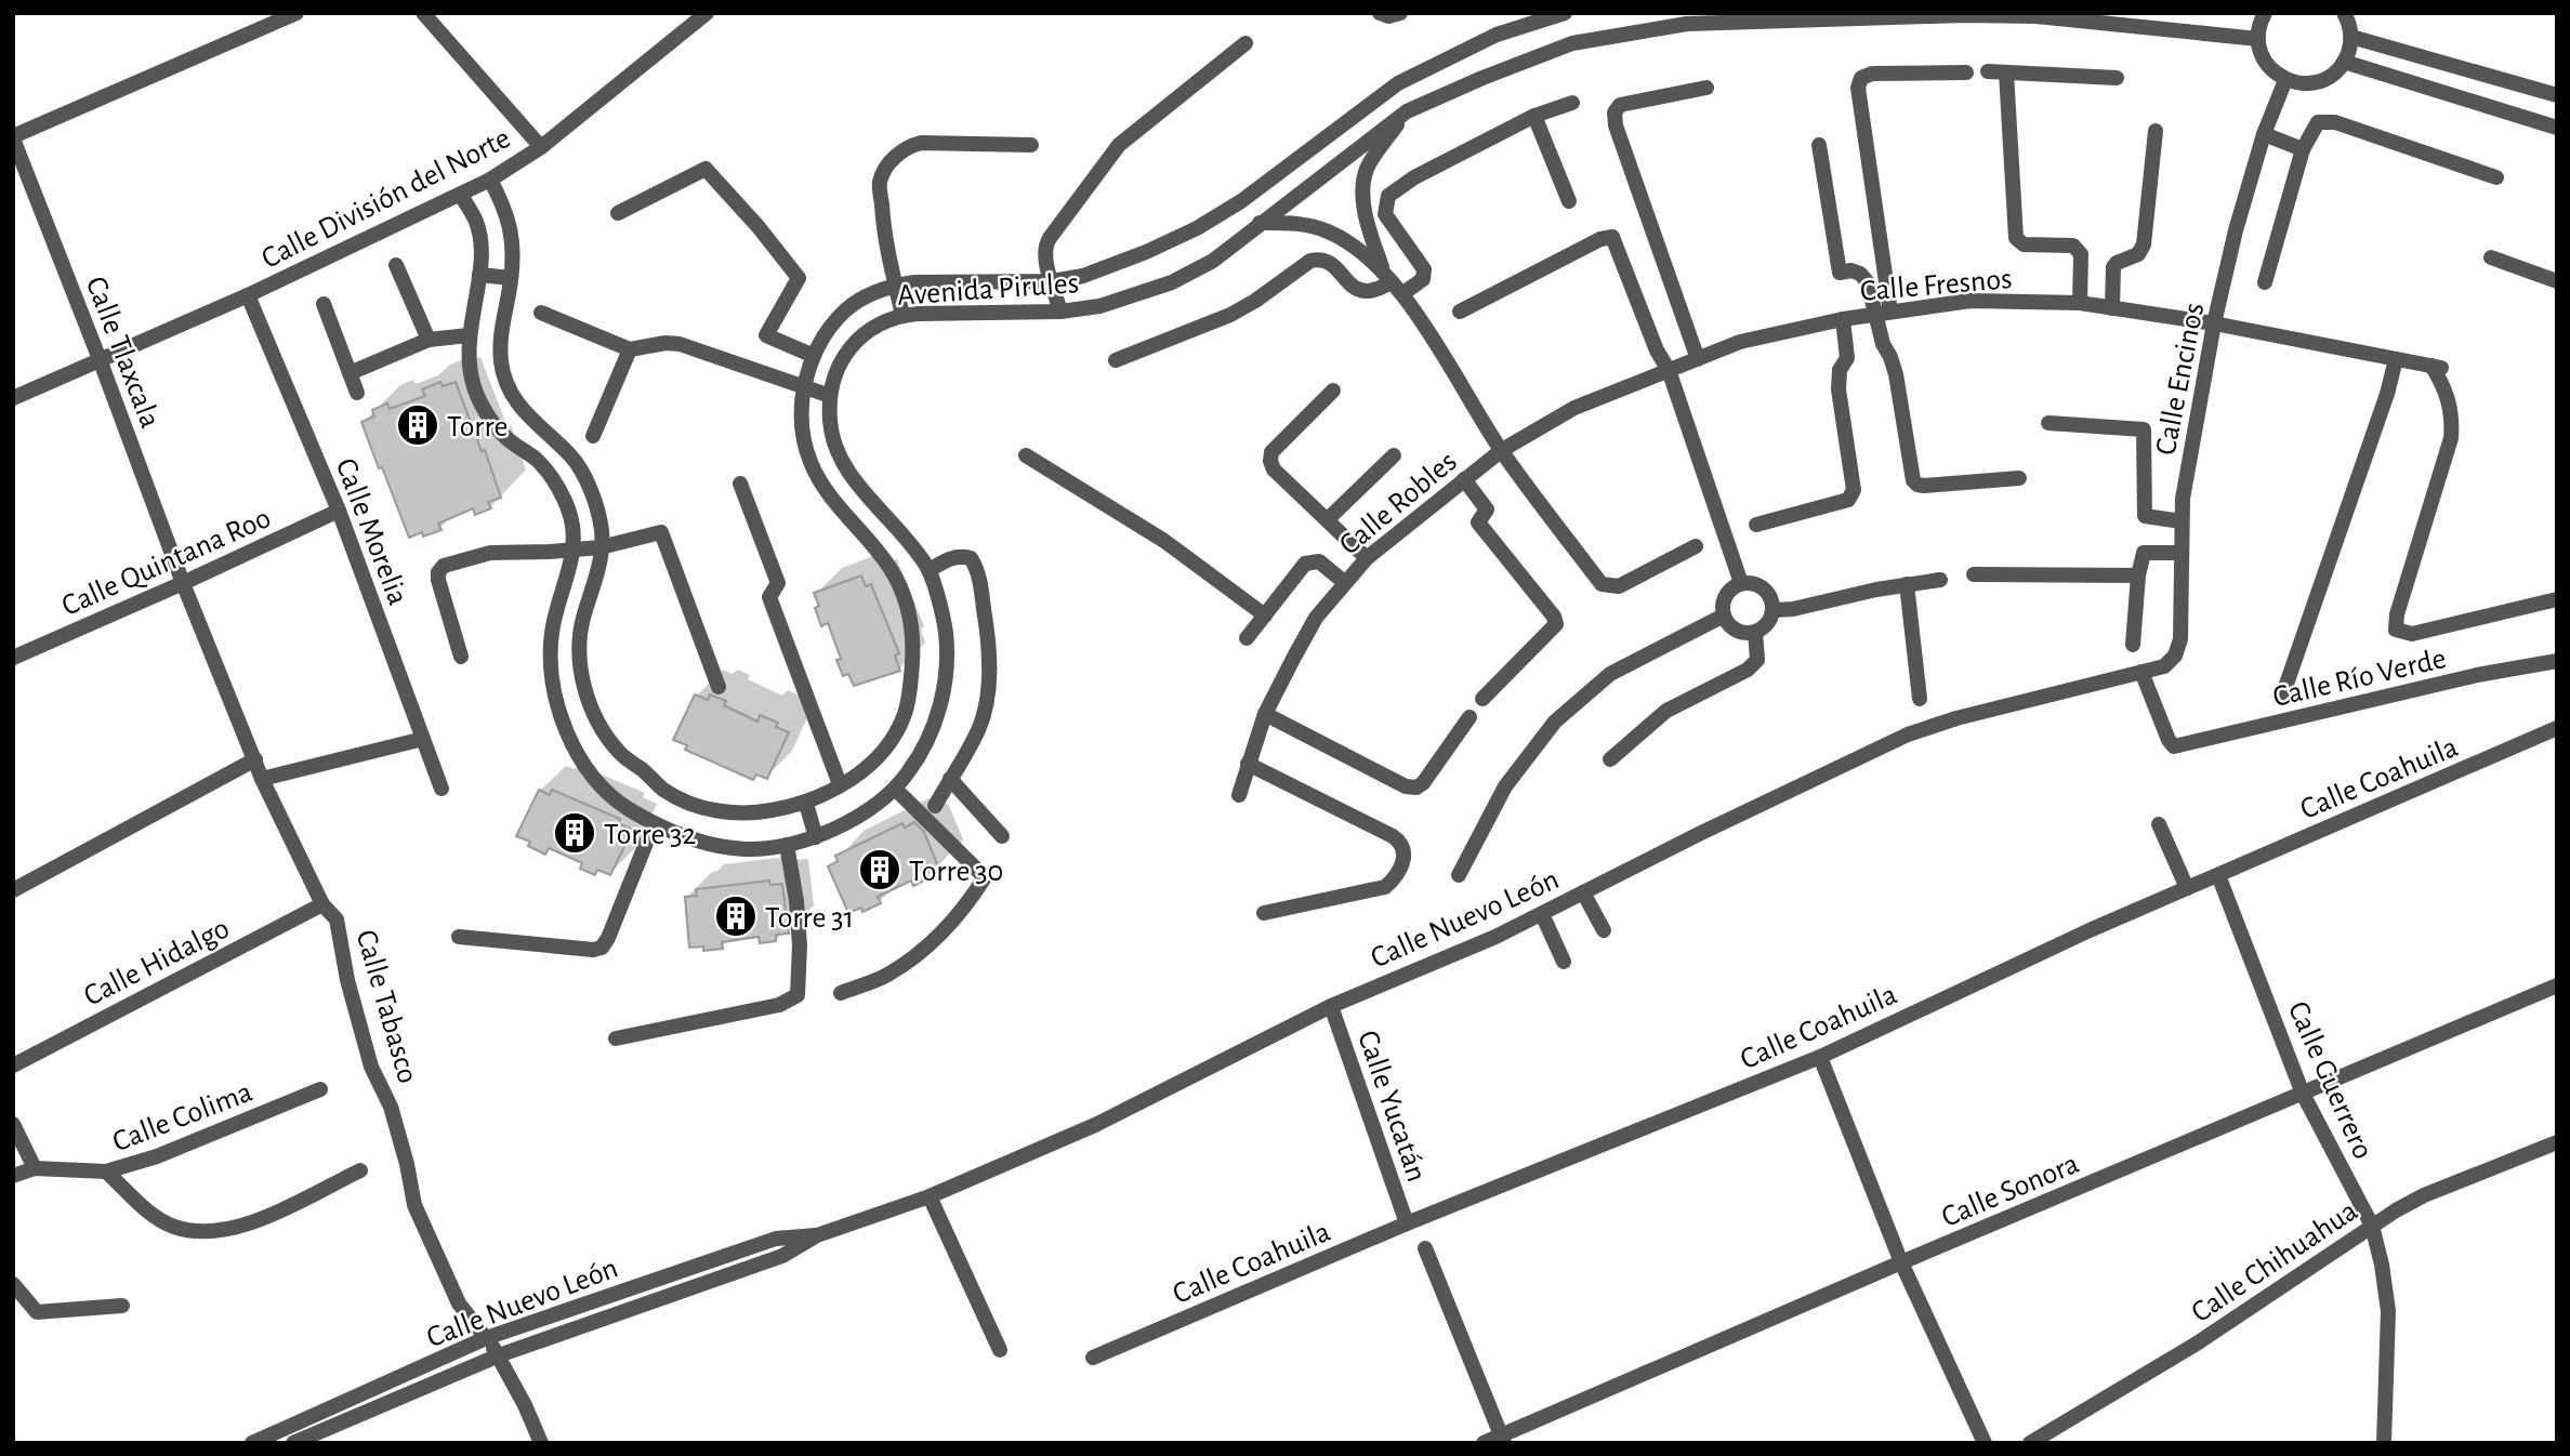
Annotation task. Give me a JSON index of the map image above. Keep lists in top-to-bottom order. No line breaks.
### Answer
{"streets":{"street":["Calle División del Norte","Calle Fresnos","Avenida Pirules","Calle Tlaxcala","Calle Encinos","Calle Robles","Calle Morelia","Calle Quintana Roo","Calle Río Verde","Calle Coahuila","Calle Nuevo León","Calle Hidalgo","Calle Tabasco","Calle Guerrero","Calle Yucatán","Calle Colima","Calle Sonora","Calle Chihuahua"]},"crossings":[["Calle División del Norte","Avenida Pirules"],["Calle División del Norte","Calle Tlaxcala"],["Calle División del Norte","Calle Morelia"],["Calle Fresnos","Calle Encinos"],["Calle Fresnos","Calle Robles"],["Avenida Pirules","Calle Robles"],["Calle Tlaxcala","Calle Quintana Roo"],["Calle Tlaxcala","Calle Tabasco"],["Calle Encinos","Calle Río Verde"],["Calle Encinos","Calle Nuevo León"],["Calle Morelia","Calle Quintana Roo"],["Calle Quintana Roo","Calle Tabasco"],["Calle Río Verde","Calle Nuevo León"],["Calle Coahuila","Calle Guerrero"],["Calle Coahuila","Calle Yucatán"],["Calle Nuevo León","Calle Tabasco"],["Calle Nuevo León","Calle Yucatán"],["Calle Hidalgo","Calle Tabasco"],["Calle Guerrero","Calle Sonora"],["Calle Guerrero","Calle Chihuahua"]],"places":{"building":["Torre","Torre 32","Torre 30","Torre 31"]}}
